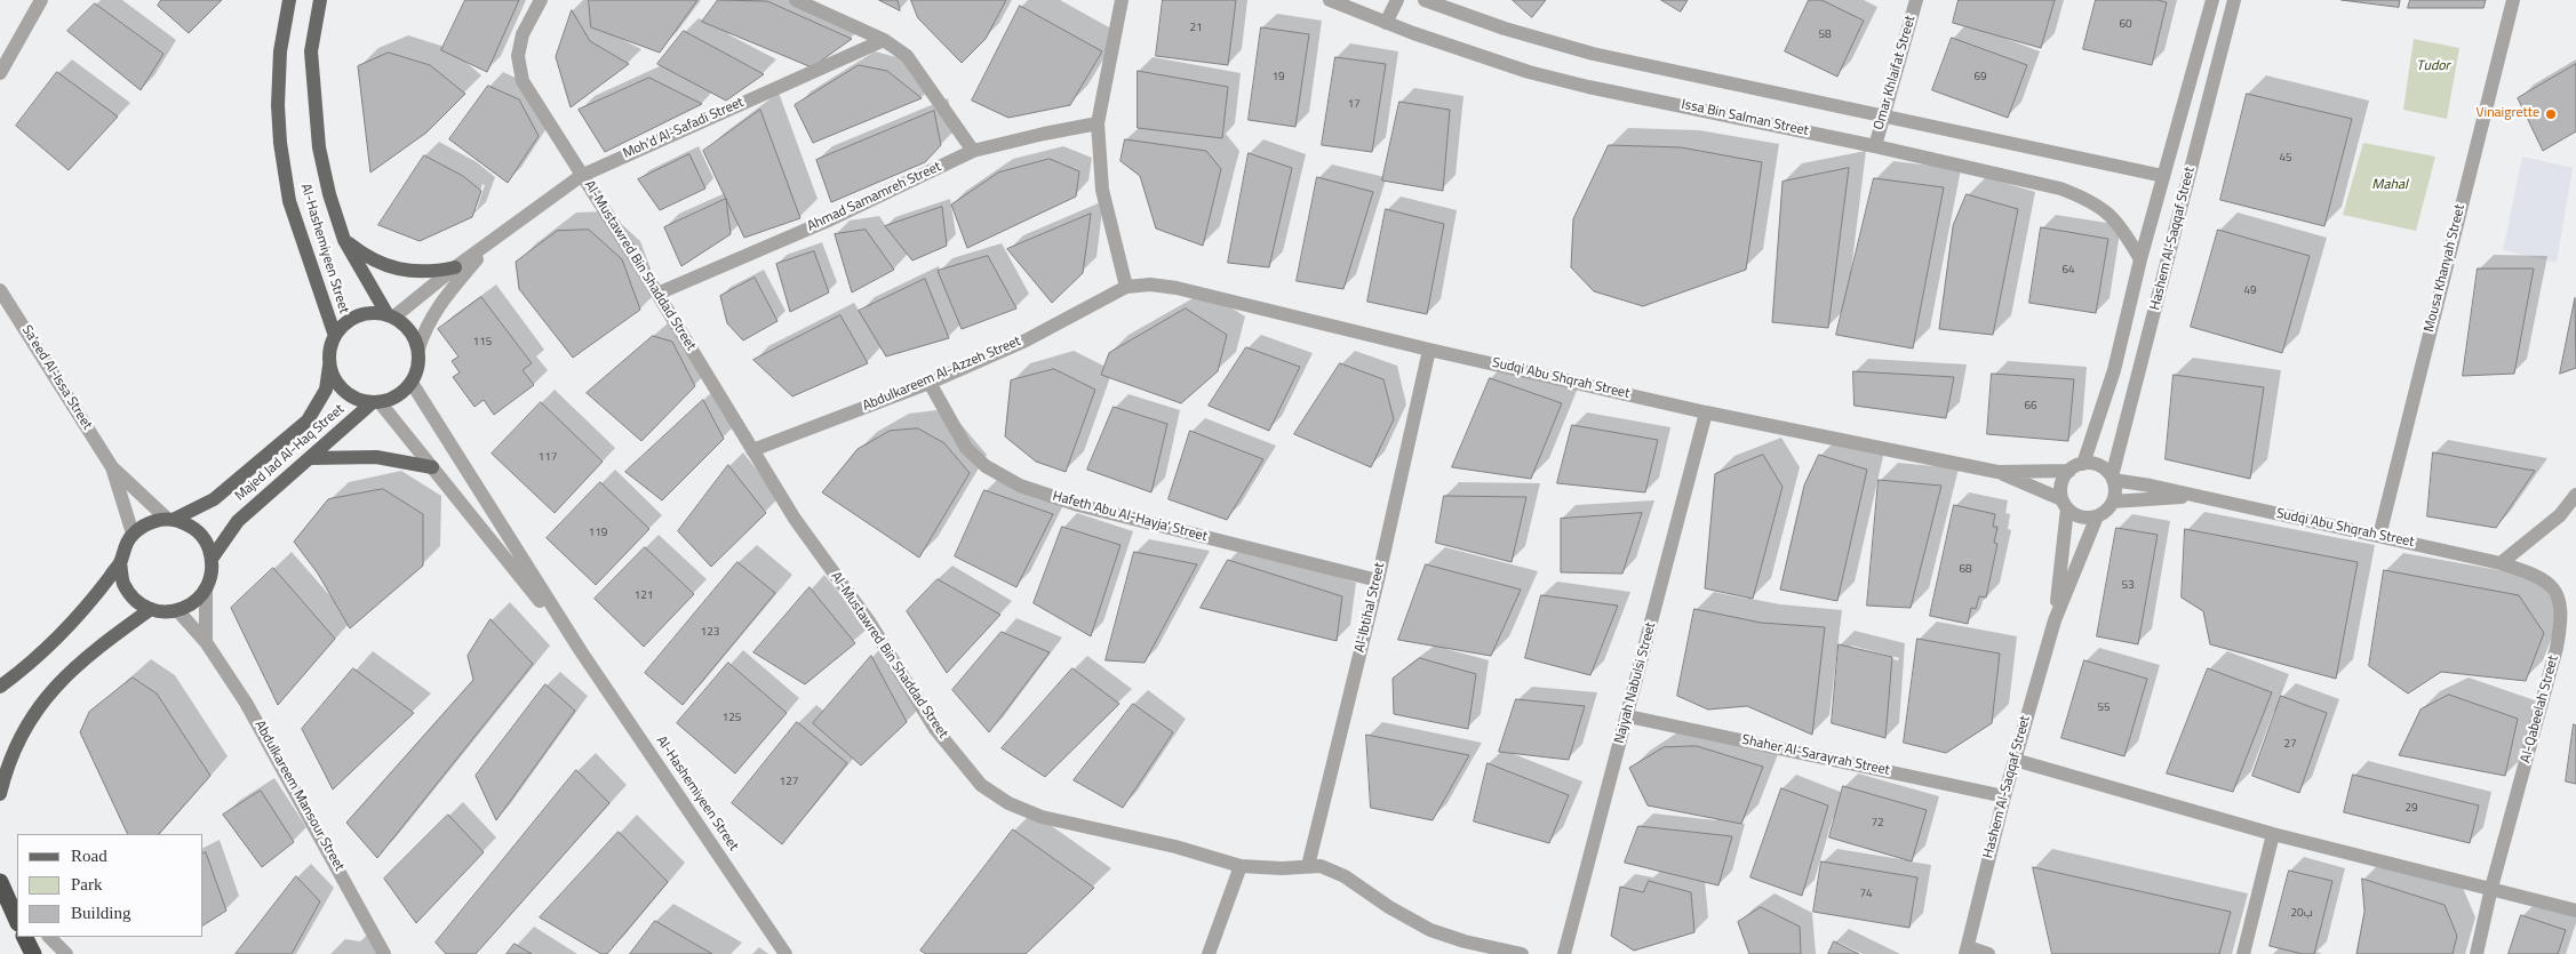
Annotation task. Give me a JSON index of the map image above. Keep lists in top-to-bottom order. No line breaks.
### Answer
{"streets":{"main road":["Al-Hashemiyeen Street","Majed Jad Al-Haq Street"],"street":["Omar Khlaifat Street","Issa Bin Salman Street","Moh’d Al-Safadi Street","Ahmad Samamreh Street","Hashem Al-Saqqaf Street","Al-Mustawred Bin Shaddad Street","Mousa Khanyah Street","Abdulkareem Al-Azzeh Street","Sa'eed Al-Issa Street","Sudqi Abu Shqrah Street","Hafeth Abu Al-Hayja' Street","Al-Ibtihal Street","Najyah Nabulsi Street","Al-Qabeelah Street","Shaher Al-Sarayrah Street","Abdulkareem Mansour Street"]},"crossings":[["Omar Khlaifat Street","Issa Bin Salman Street"],["Issa Bin Salman Street","Hashem Al-Saqqaf Street"],["Moh’d Al-Safadi Street","Al-Hashemiyeen Street"],["Moh’d Al-Safadi Street","Al-Mustawred Bin Shaddad Street"],["Moh’d Al-Safadi Street","Majed Jad Al-Haq Street"],["Ahmad Samamreh Street","Al-Mustawred Bin Shaddad Street"],["Hashem Al-Saqqaf Street","Sudqi Abu Shqrah Street"],["Hashem Al-Saqqaf Street","Shaher Al-Sarayrah Street"],["Al-Hashemiyeen Street","Majed Jad Al-Haq Street"],["Al-Mustawred Bin Shaddad Street","Abdulkareem Al-Azzeh Street"],["Al-Mustawred Bin Shaddad Street","Al-Ibtihal Street"],["Mousa Khanyah Street","Sudqi Abu Shqrah Street"],["Abdulkareem Al-Azzeh Street","Sudqi Abu Shqrah Street"],["Abdulkareem Al-Azzeh Street","Hafeth Abu Al-Hayja' Street"],["Sa'eed Al-Issa Street","Majed Jad Al-Haq Street"],["Sa'eed Al-Issa Street","Abdulkareem Mansour Street"],["Sudqi Abu Shqrah Street","Al-Ibtihal Street"],["Sudqi Abu Shqrah Street","Najyah Nabulsi Street"],["Sudqi Abu Shqrah Street","Al-Qabeelah Street"],["Majed Jad Al-Haq Street","Abdulkareem Mansour Street"],["Hafeth Abu Al-Hayja' Street","Al-Ibtihal Street"],["Najyah Nabulsi Street","Shaher Al-Sarayrah Street"]],"parks":["Tudor","Mahal"],"places":["Vinaigrette"],"house_numbers":["60","21","58","19","69","17","45","64","49","115","66","117","119","68","53","121","123","55","125","27","127","29","72","74","ب20"],"legend":["Road","Park","Building"]}
